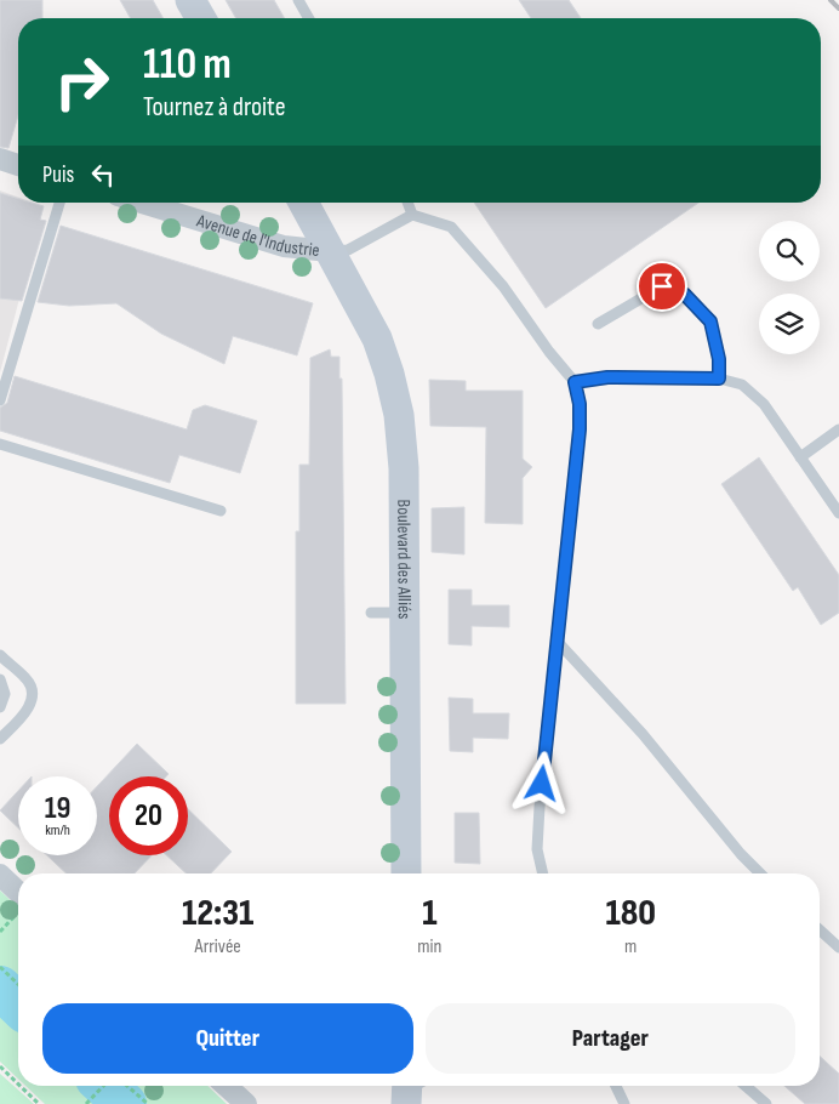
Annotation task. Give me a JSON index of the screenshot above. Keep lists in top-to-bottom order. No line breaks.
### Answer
{"streets":{"main road":["Boulevard des Alliés"],"street":["Avenue de l'Industrie"]},"crossings":[["Avenue de l'Industrie","Boulevard des Alliés"]],"page":{"turn":["110 m","Tournez à droite"],"then":"Puis","speed":"19 km/h","limit":"20","eta":["12:31","Arrivée","1","min","180","m"],"buttons":["Quitter","Partager"]}}
